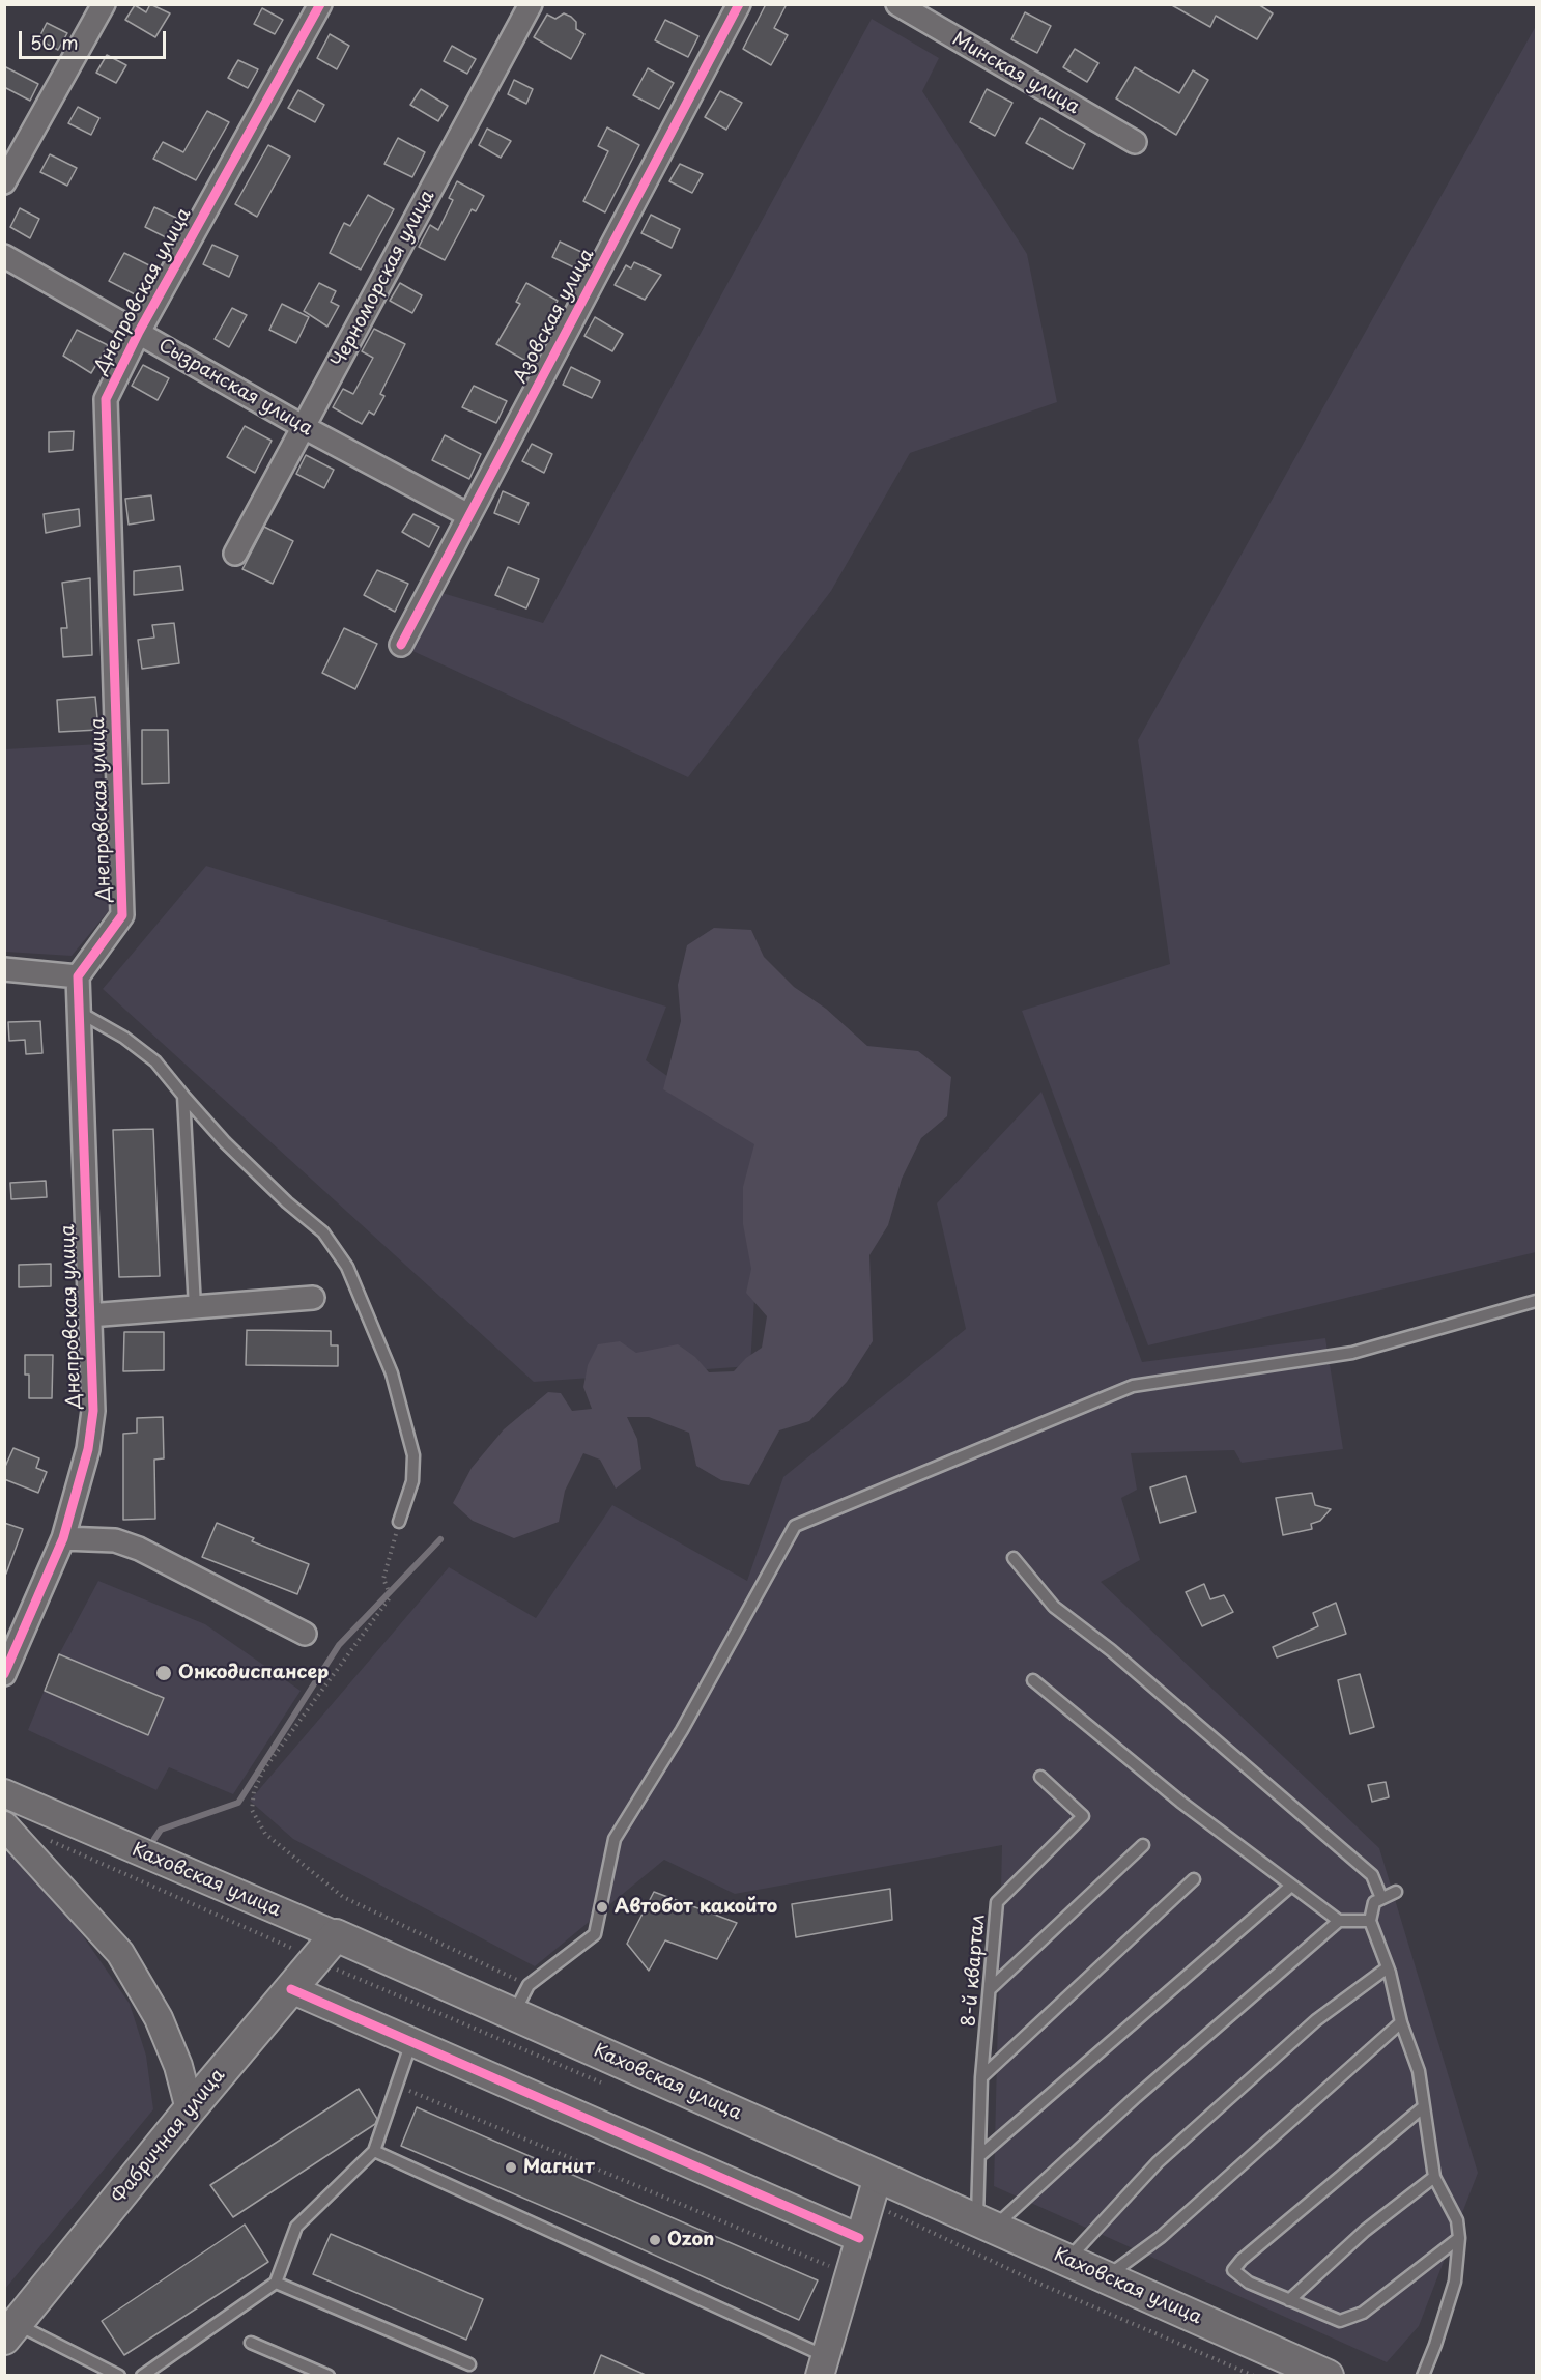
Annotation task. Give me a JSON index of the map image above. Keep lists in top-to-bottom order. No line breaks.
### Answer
{"streets":{"main road":["Каховская улица","Фабричная улица"],"street":["Минская улица","Черноморская улица","Днепровская улица","Азовская улица","Сызранская улица"],"lane":["8-й квартал"]},"crossings":[["Черноморская улица","Сызранская улица"],["Днепровская улица","Сызранская улица"],["Азовская улица","Сызранская улица"],["Каховская улица","8-й квартал"],["Каховская улица","Фабричная улица"]],"places":["Онкодиспансер","Автобот какойто","Магнит","Ozon"],"scale_bar":"50 m"}
